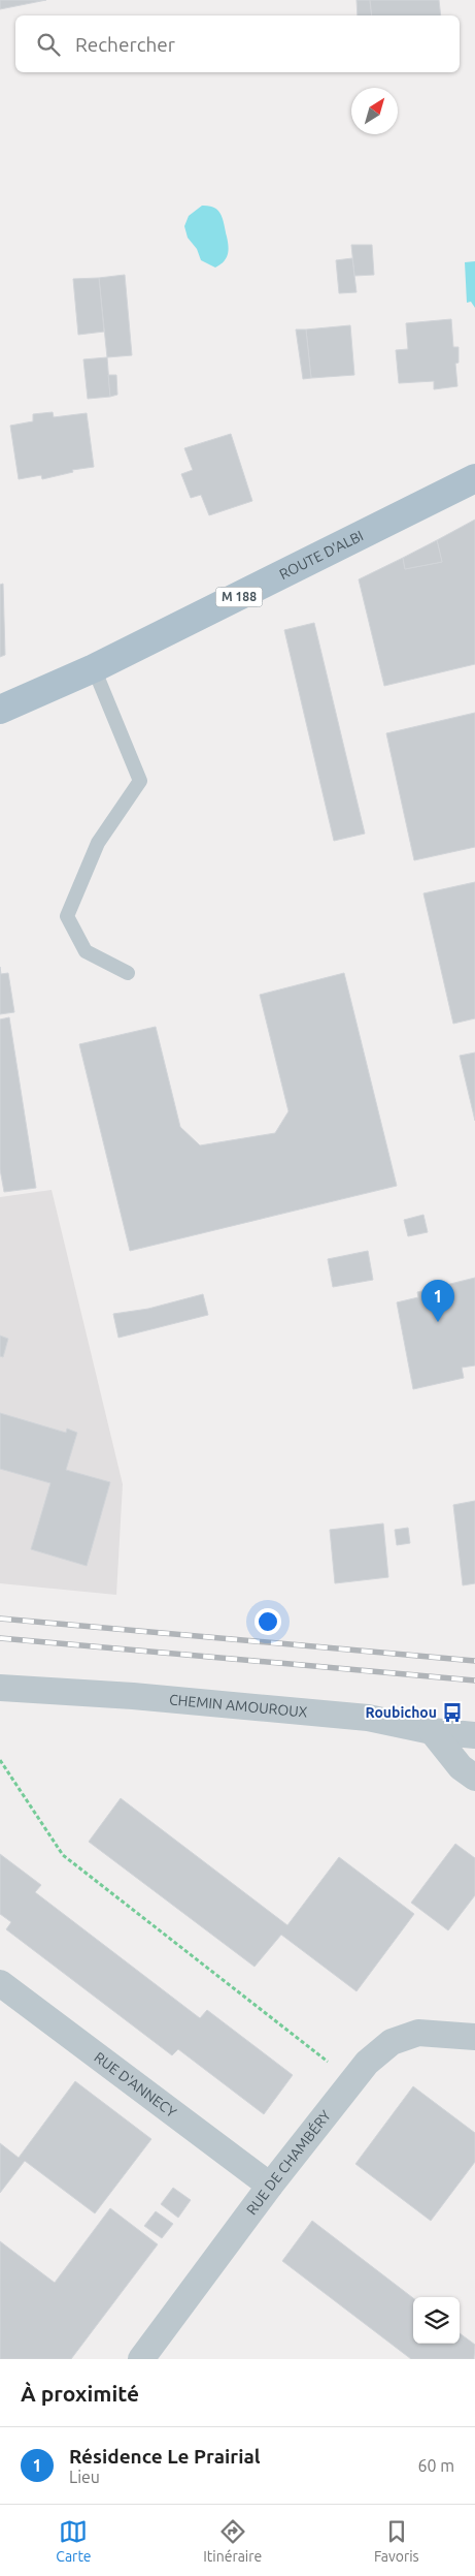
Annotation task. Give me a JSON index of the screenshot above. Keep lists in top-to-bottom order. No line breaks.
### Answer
{"streets":{"main road":["ROUTE D'ALBI","M 188"],"street":["CHEMIN AMOUROUX","RUE D'ANNECY","RUE DE CHAMBÉRY"]},"crossings":[["RUE D'ANNECY","RUE DE CHAMBÉRY"]],"places":{"bus stop":["Roubichou"]},"north":"top right","page":{"search":"Rechercher","pins":"1","heading":"À proximité","list":[{"mark":"1","name":"Résidence Le Prairial","note":"Lieu","value":"60 m"}],"nav":["Carte","Itinéraire","Favoris"]}}
